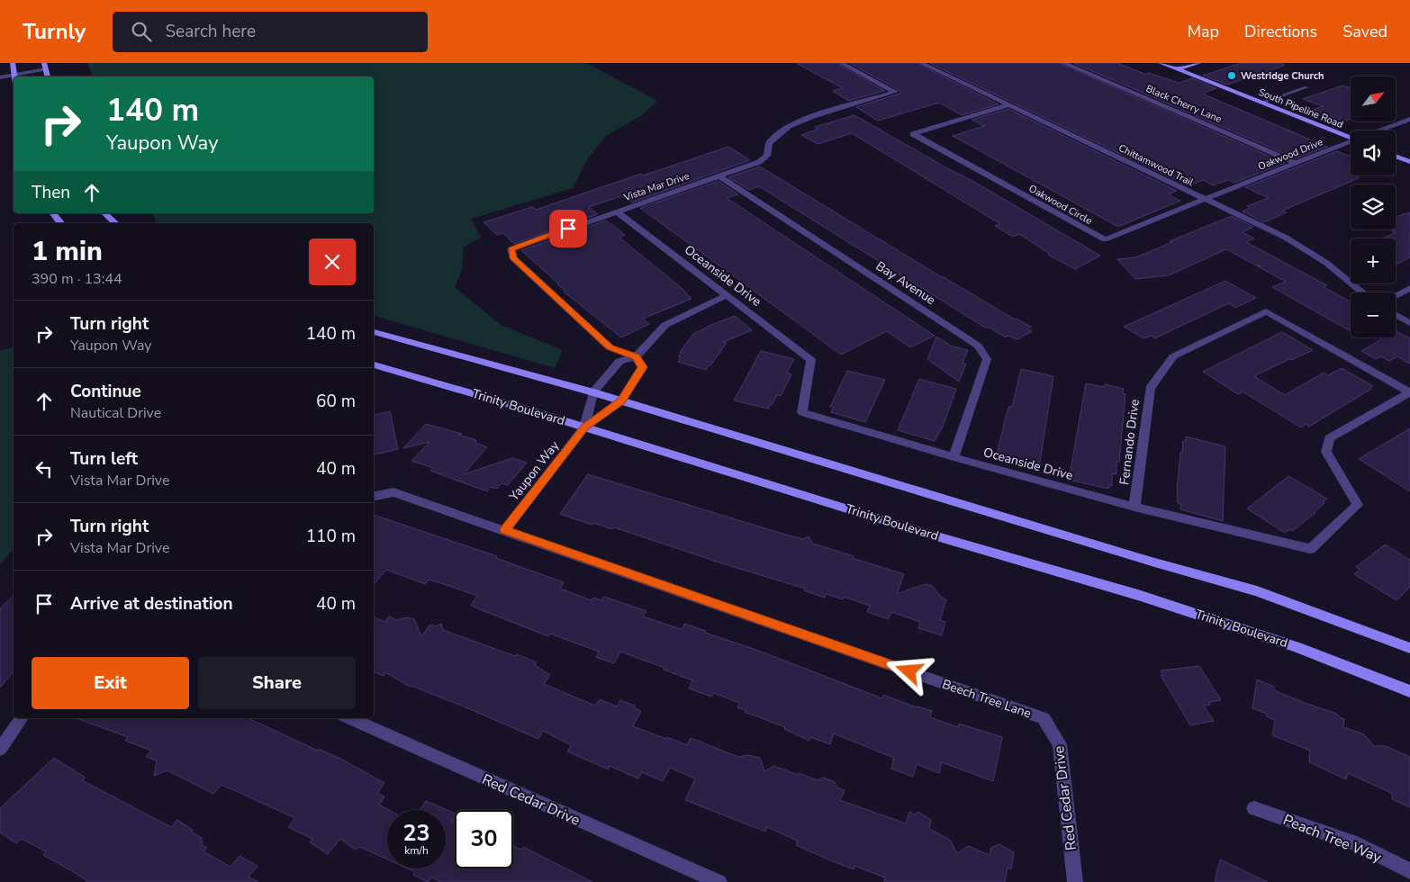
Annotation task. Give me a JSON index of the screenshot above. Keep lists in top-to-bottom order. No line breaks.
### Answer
{"streets":{"main road":["South Pipeline Road","Trinity Boulevard"],"street":["Black Cherry Lane","Oakwood Drive","Chittamwood Trail","Vista Mar Drive","Oakwood Circle","Oceanside Drive","Bay Avenue","Fernando Drive","Yaupon Way","Beech Tree Lane","Red Cedar Drive","Peach Tree Way"]},"crossings":[["Black Cherry Lane","Oakwood Drive"],["Oakwood Drive","Chittamwood Trail"],["Oakwood Drive","Oakwood Circle"],["Chittamwood Trail","Oakwood Circle"],["Vista Mar Drive","Oceanside Drive"],["Vista Mar Drive","Bay Avenue"],["Oceanside Drive","Bay Avenue"],["Oceanside Drive","Fernando Drive"],["Trinity Boulevard","Yaupon Way"],["Yaupon Way","Beech Tree Lane"],["Beech Tree Lane","Red Cedar Drive"]],"places":["Westridge Church"],"north":"top right","page":{"header":"Turnly","search":"Search here","nav":["Map","Directions","Saved"],"map_buttons":["+","−"],"turn":["140 m","Yaupon Way"],"then":"Then","heading":["1 min","390 m · 13:44"],"list":[{"name":"Turn right","note":"Yaupon Way","value":"140 m"},{"name":"Continue","note":"Nautical Drive","value":"60 m"},{"name":"Turn left","note":"Vista Mar Drive","value":"40 m"},{"name":"Turn right","note":"Vista Mar Drive","value":"110 m"},{"name":"Arrive at destination","value":"40 m"}],"buttons":["Exit","Share"],"speed":"23 km/h","limit":"30"}}
